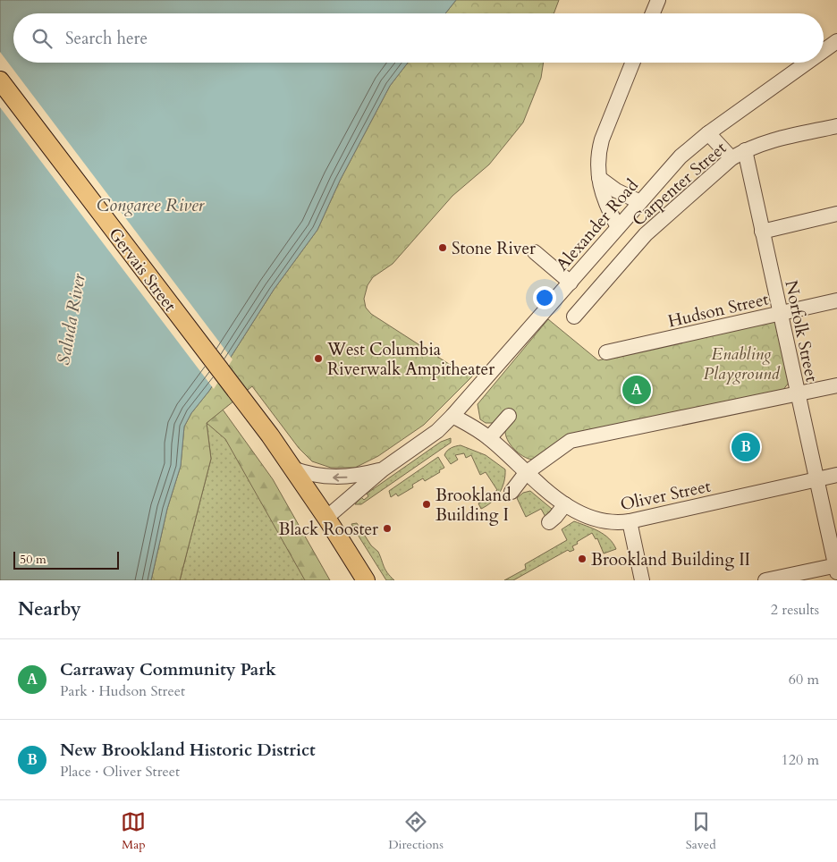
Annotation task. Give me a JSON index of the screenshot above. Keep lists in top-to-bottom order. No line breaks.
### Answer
{"streets":{"main road":["Gervais Street"],"street":["Carpenter Street","Alexander Road","Hudson Street","Norfolk Street","Oliver Street"]},"crossings":[["Carpenter Street","Norfolk Street"],["Alexander Road","Gervais Street"],["Alexander Road","Oliver Street"],["Hudson Street","Norfolk Street"],["Norfolk Street","Oliver Street"]],"water":["Congaree River","Saluda River"],"parks":["Enabling Playground"],"places":["Stone River","West Columbia Riverwalk Ampitheater","Brookland Building I","Black Rooster","Brookland Building II"],"scale_bar":"50 m","page":{"search":"Search here","pins":["A","B"],"scale":"50 m","heading":["Nearby","2 results"],"list":[{"mark":"A","name":"Carraway Community Park","note":"Park · Hudson Street","value":"60 m"},{"mark":"B","name":"New Brookland Historic District","note":"Place · Oliver Street","value":"120 m"}],"nav":["Map","Directions","Saved"]}}
